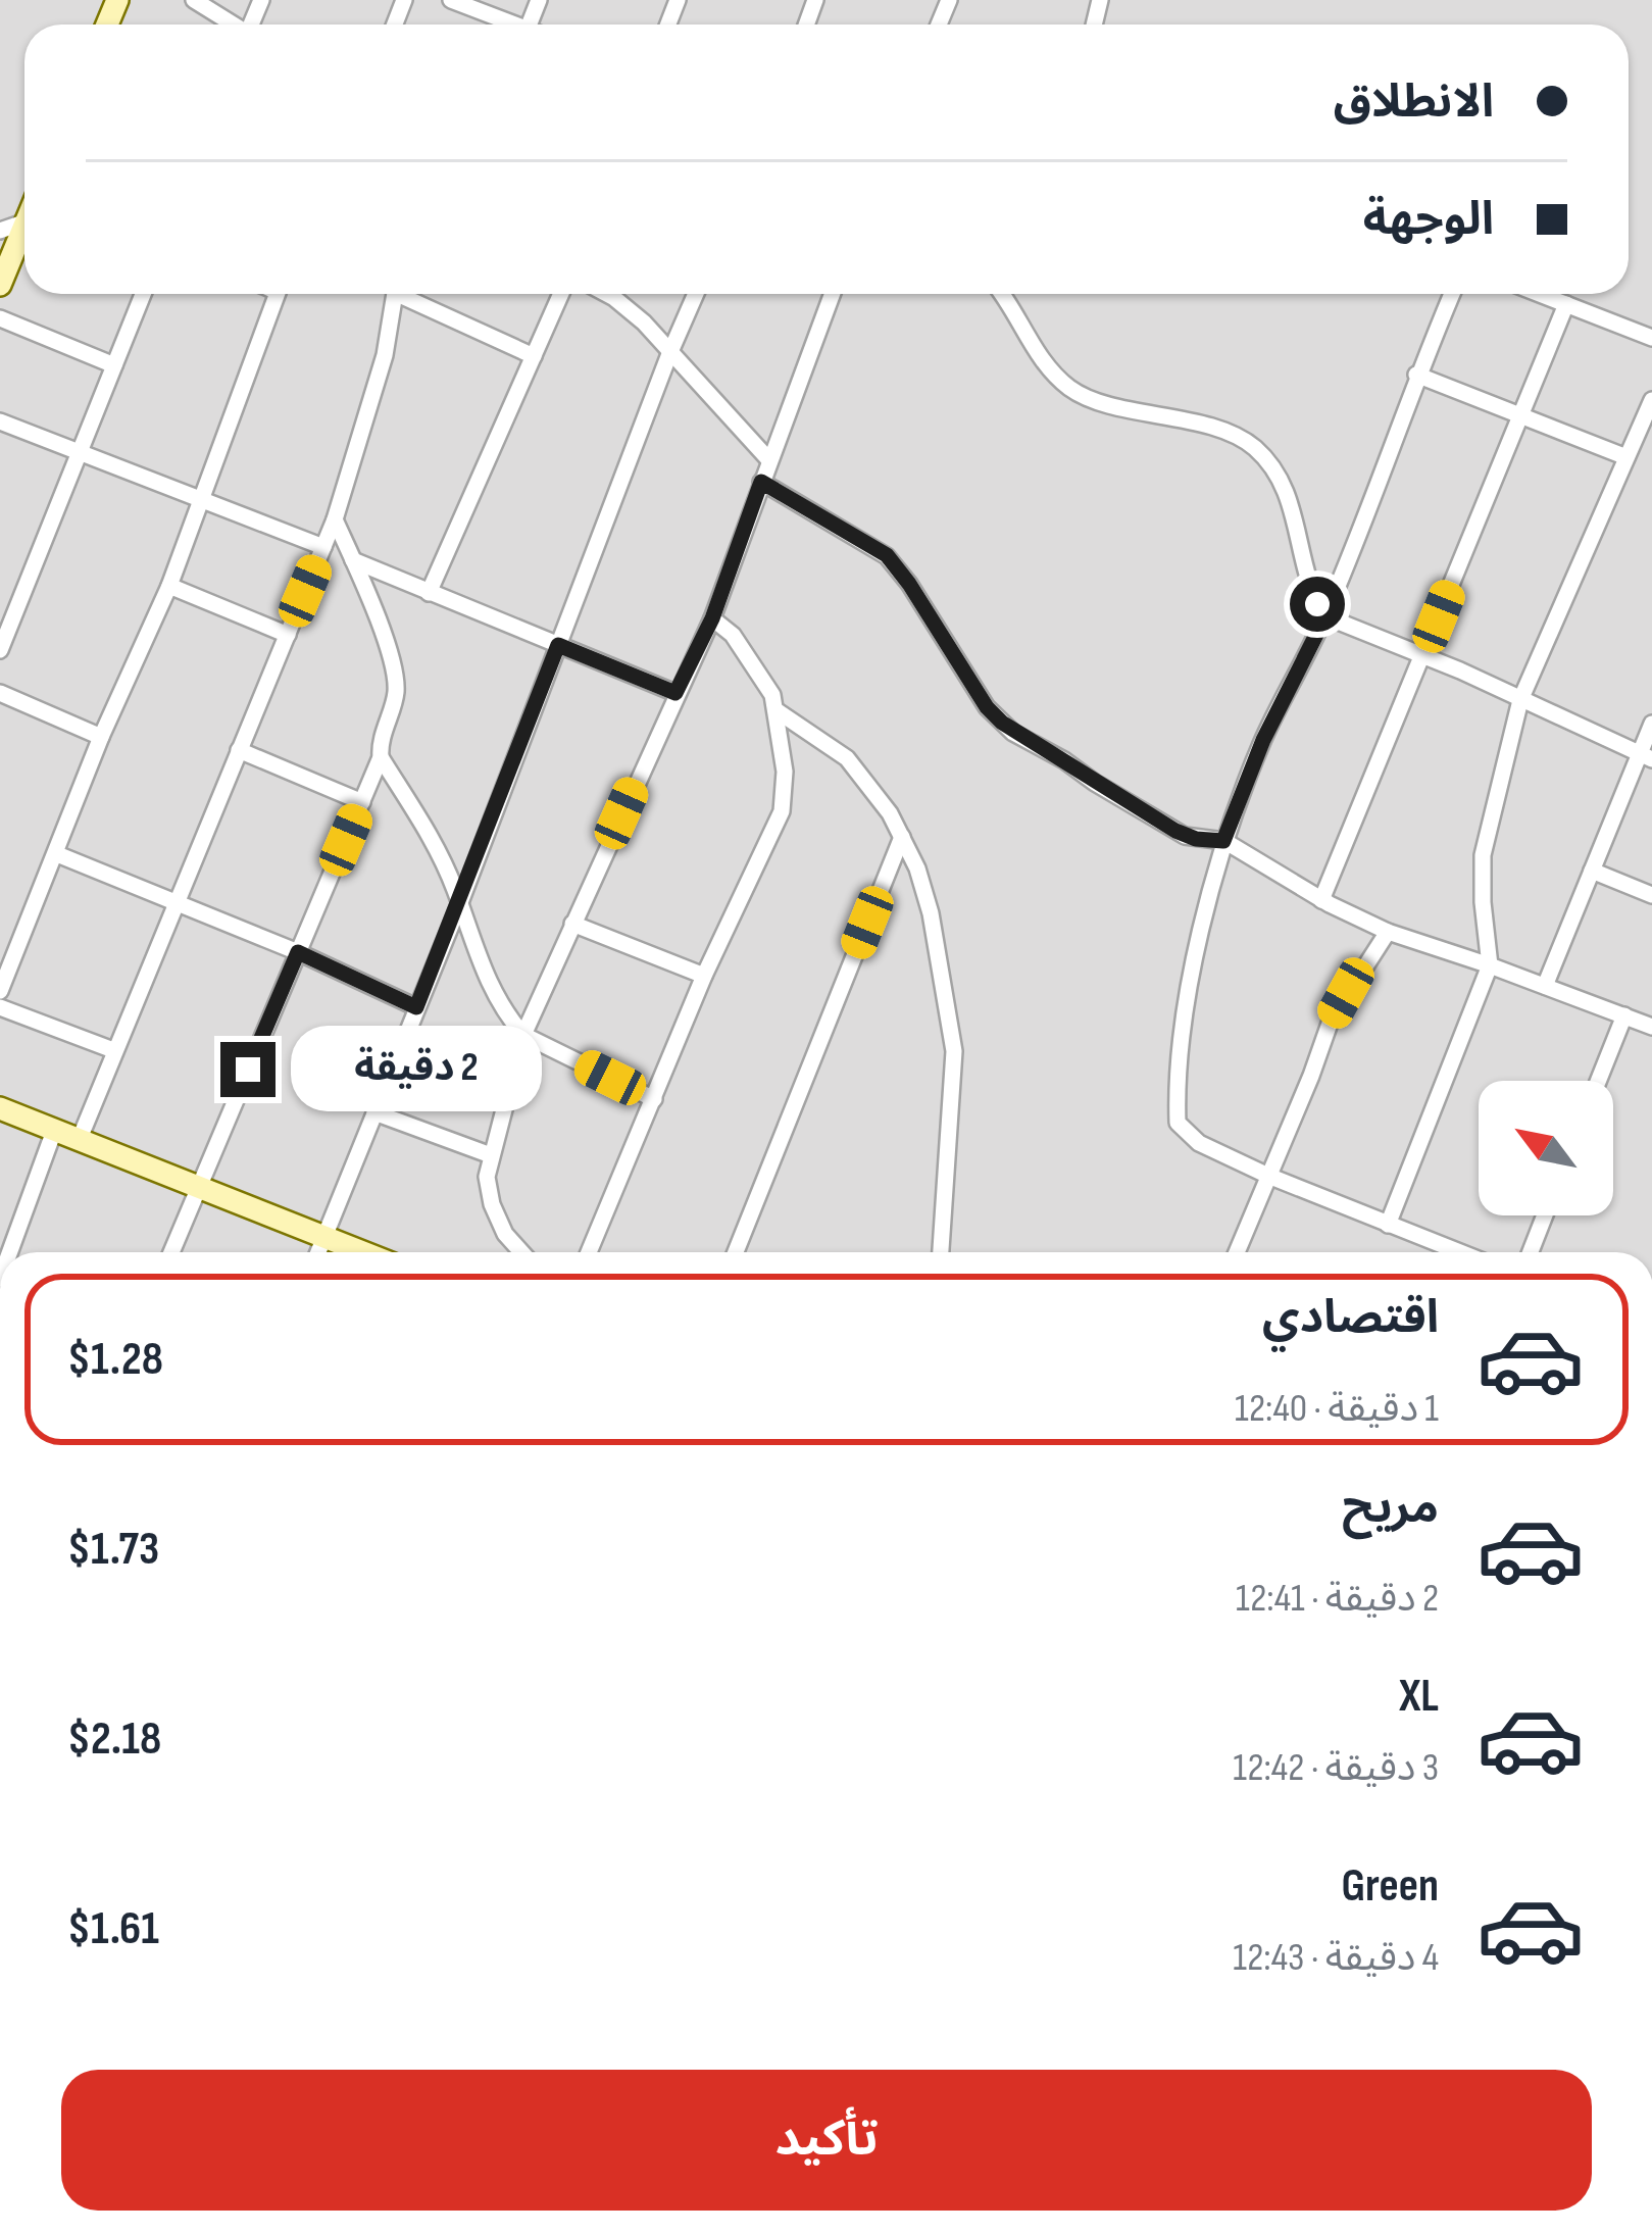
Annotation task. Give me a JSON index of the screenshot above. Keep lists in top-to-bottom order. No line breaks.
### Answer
{"north":"top left","page":{"banner":["الانطلاق","الوجهة"],"bubble":"2 دقيقة","list":[{"name":"اقتصادي","note":"1 دقيقة · 12:40","value":"$1.28"},{"name":"مريح","note":"2 دقيقة · 12:41","value":"$1.73"},{"name":"XL","note":"3 دقيقة · 12:42","value":"$2.18"},{"name":"Green","note":"4 دقيقة · 12:43","value":"$1.61"}],"buttons":"تأكيد"}}
